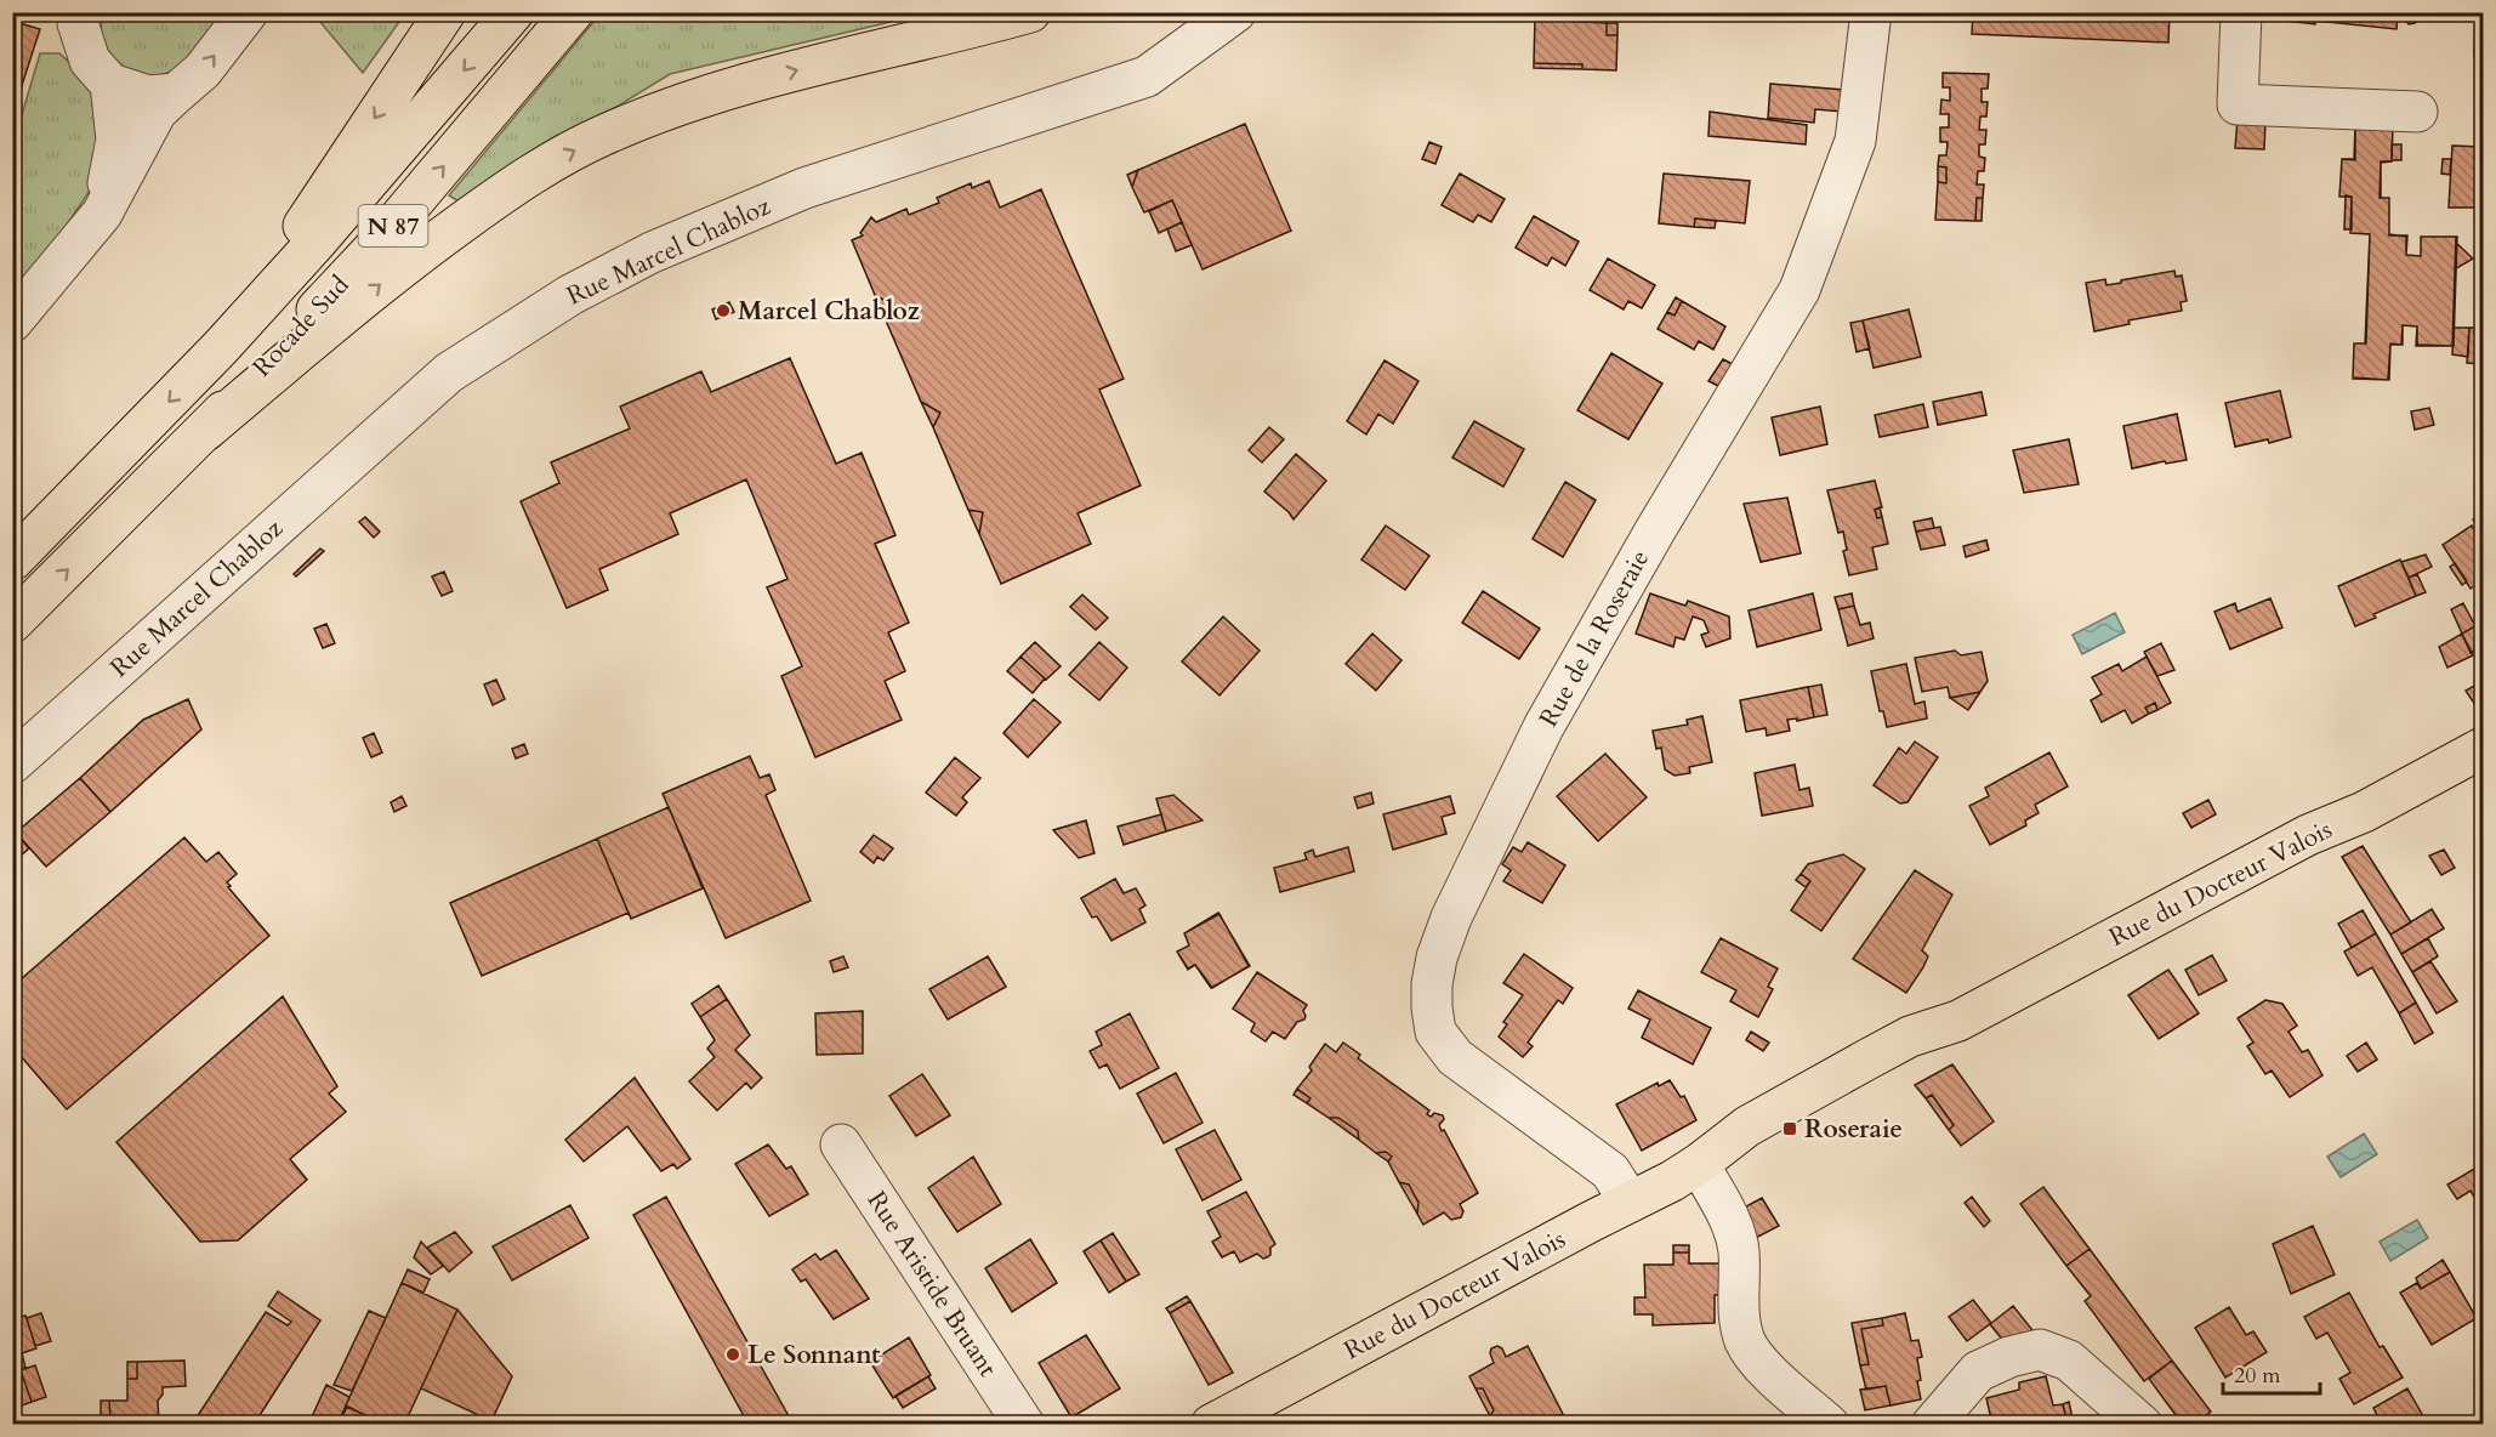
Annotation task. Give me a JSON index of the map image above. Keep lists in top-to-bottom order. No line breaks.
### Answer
{"streets":{"main road":["N 87","Rocade Sud","Rue du Docteur Valois"],"street":["Rue Marcel Chabloz","Rue de la Roseraie","Rue Aristide Bruant"]},"crossings":[["Rue de la Roseraie","Rue du Docteur Valois"]],"places":{"other":["Marcel Chabloz","Le Sonnant"],"transit":["Roseraie"]},"scale_bar":"20 m"}
